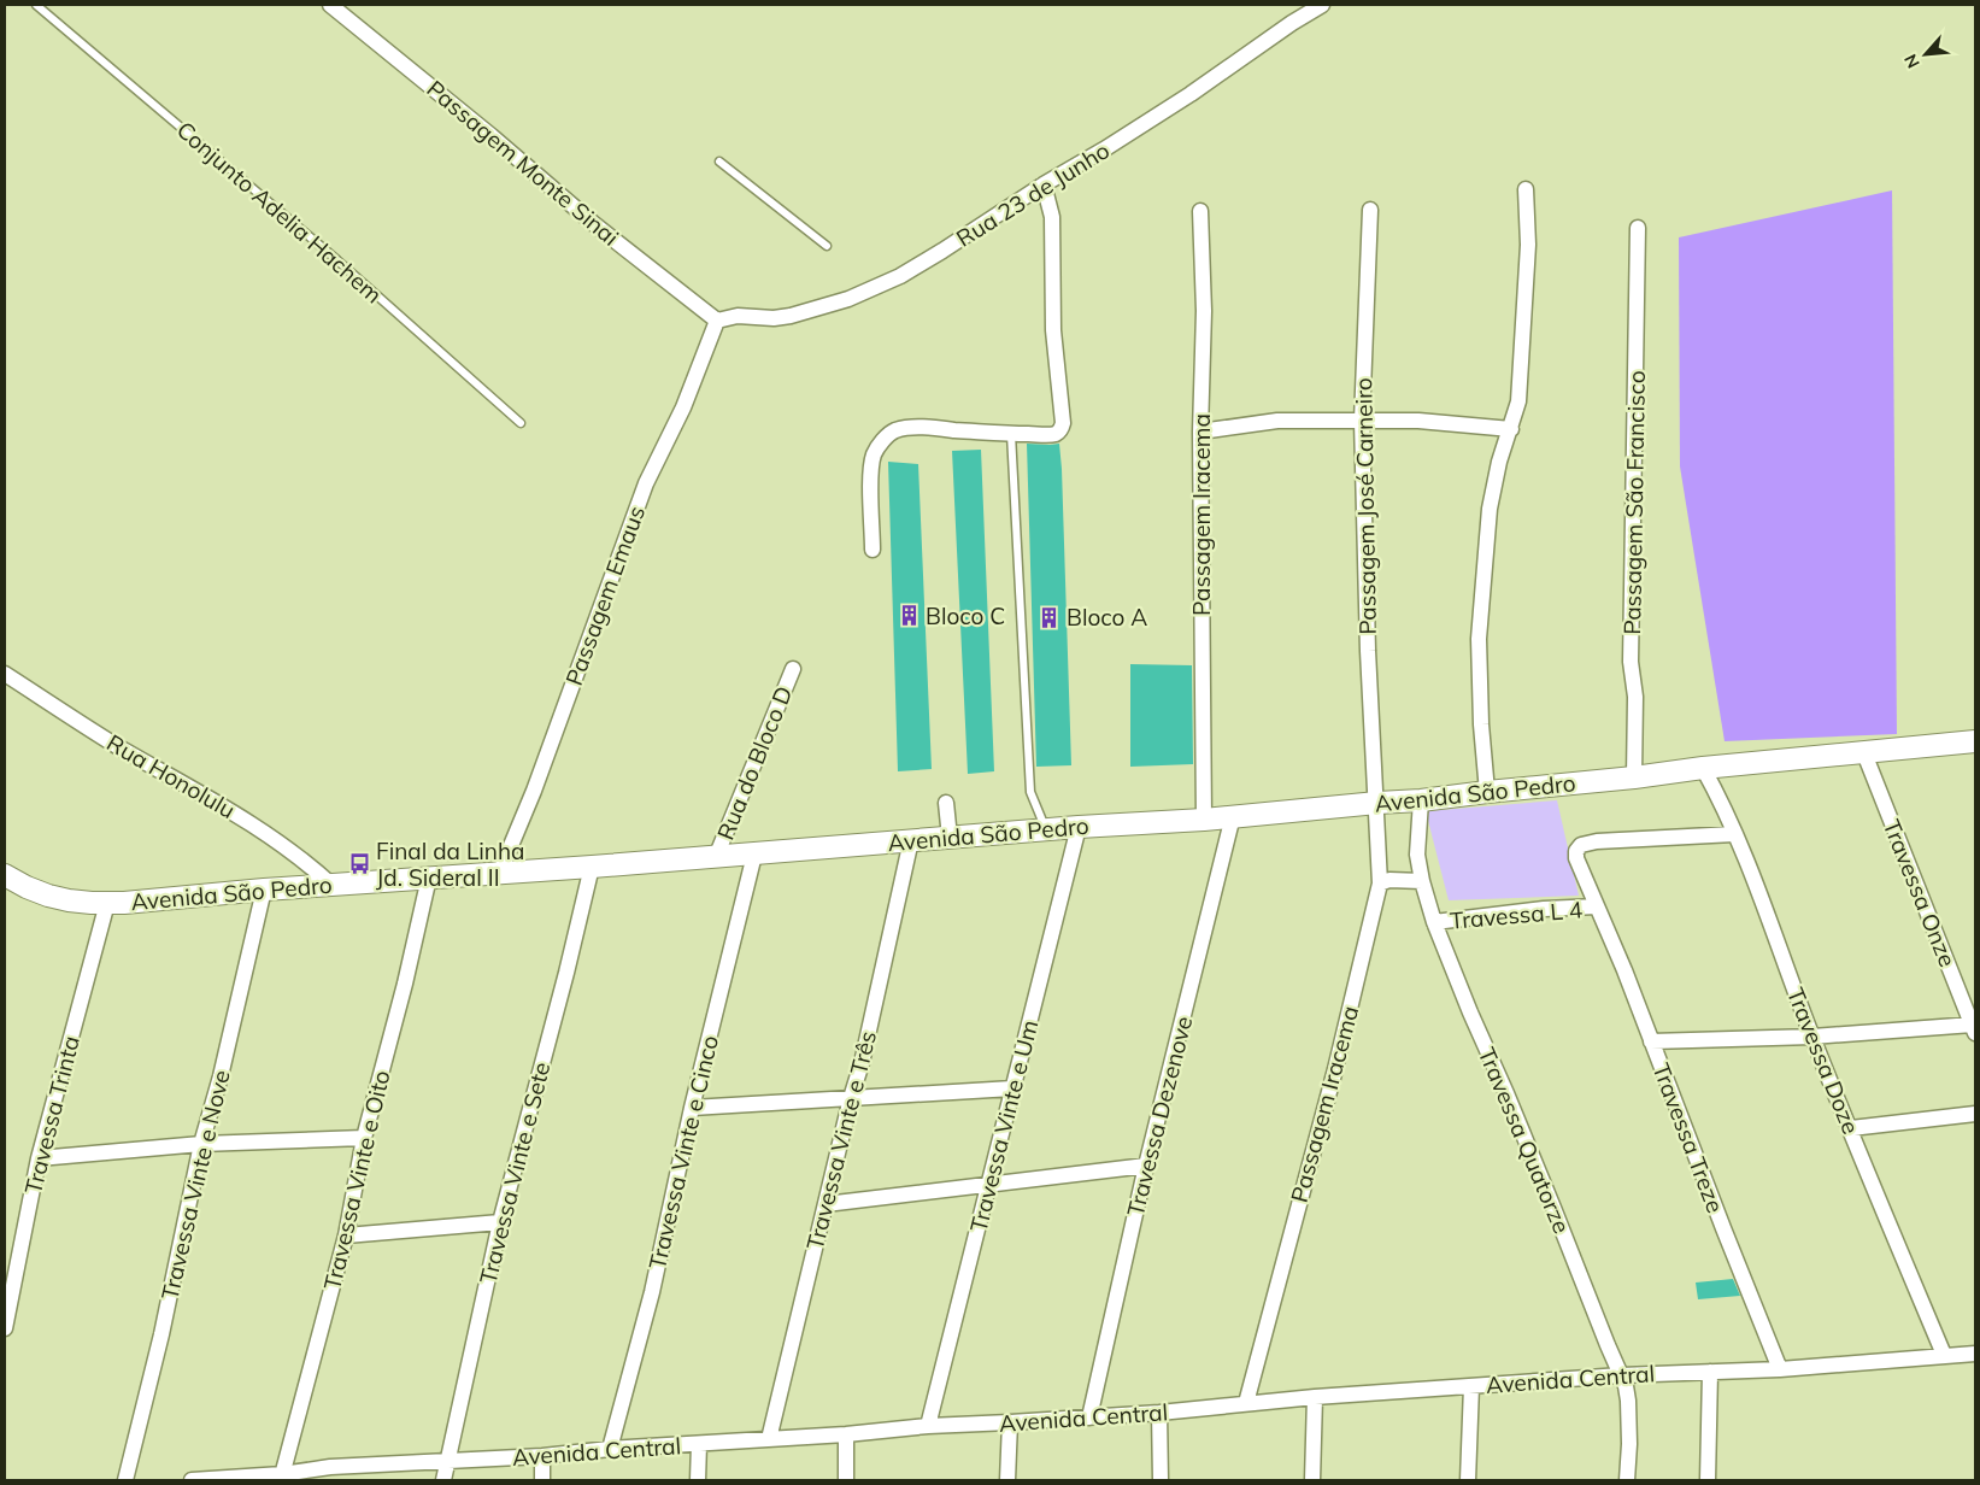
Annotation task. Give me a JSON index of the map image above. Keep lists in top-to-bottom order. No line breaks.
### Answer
{"streets":{"main road":["Avenida São Pedro"],"street":["Passagem Monte Sinai","Rua 23 de Junho","Passagem São Francisco","Passagem José Carneiro","Passagem Iracema","Passagem Emaus","Rua do Bloco D","Rua Honolulu","Travessa Onze","Travessa L 4","Travessa Doze","Travessa Trinta","Travessa Dezenove","Travessa Vinte e Um","Travessa Treze","Travessa Vinte e Três","Travessa Quatorze","Travessa Vinte e Cinco","Travessa Vinte e Sete","Travessa Vinte e Oito","Travessa Vinte e Nove","Avenida Central"],"lane":["Conjunto Adelia Hachem"]},"crossings":[["Passagem Monte Sinai","Rua 23 de Junho"],["Passagem Monte Sinai","Passagem Emaus"],["Rua 23 de Junho","Passagem Emaus"],["Passagem São Francisco","Avenida São Pedro"],["Passagem José Carneiro","Passagem Iracema"],["Passagem José Carneiro","Avenida São Pedro"],["Passagem Iracema","Avenida São Pedro"],["Passagem Iracema","Avenida Central"],["Passagem Emaus","Avenida São Pedro"],["Rua do Bloco D","Avenida São Pedro"],["Rua Honolulu","Avenida São Pedro"],["Avenida São Pedro","Travessa Onze"],["Avenida São Pedro","Travessa Doze"],["Avenida São Pedro","Travessa Trinta"],["Avenida São Pedro","Travessa Dezenove"],["Avenida São Pedro","Travessa Vinte e Um"],["Avenida São Pedro","Travessa Vinte e Três"],["Avenida São Pedro","Travessa Quatorze"],["Avenida São Pedro","Travessa Vinte e Cinco"],["Avenida São Pedro","Travessa Vinte e Sete"],["Avenida São Pedro","Travessa Vinte e Oito"],["Avenida São Pedro","Travessa Vinte e Nove"],["Travessa L 4","Travessa Treze"],["Travessa L 4","Travessa Quatorze"],["Travessa Doze","Travessa Treze"],["Travessa Doze","Avenida Central"],["Travessa Dezenove","Avenida Central"],["Travessa Vinte e Um","Avenida Central"],["Travessa Treze","Avenida Central"],["Travessa Vinte e Três","Avenida Central"],["Travessa Quatorze","Avenida Central"],["Travessa Vinte e Cinco","Avenida Central"],["Travessa Vinte e Sete","Avenida Central"],["Travessa Vinte e Oito","Avenida Central"]],"places":{"building":["Bloco C","Bloco A"],"bus stop":["Final da Linha Jd. Sideral II"]},"north":"bottom left"}
